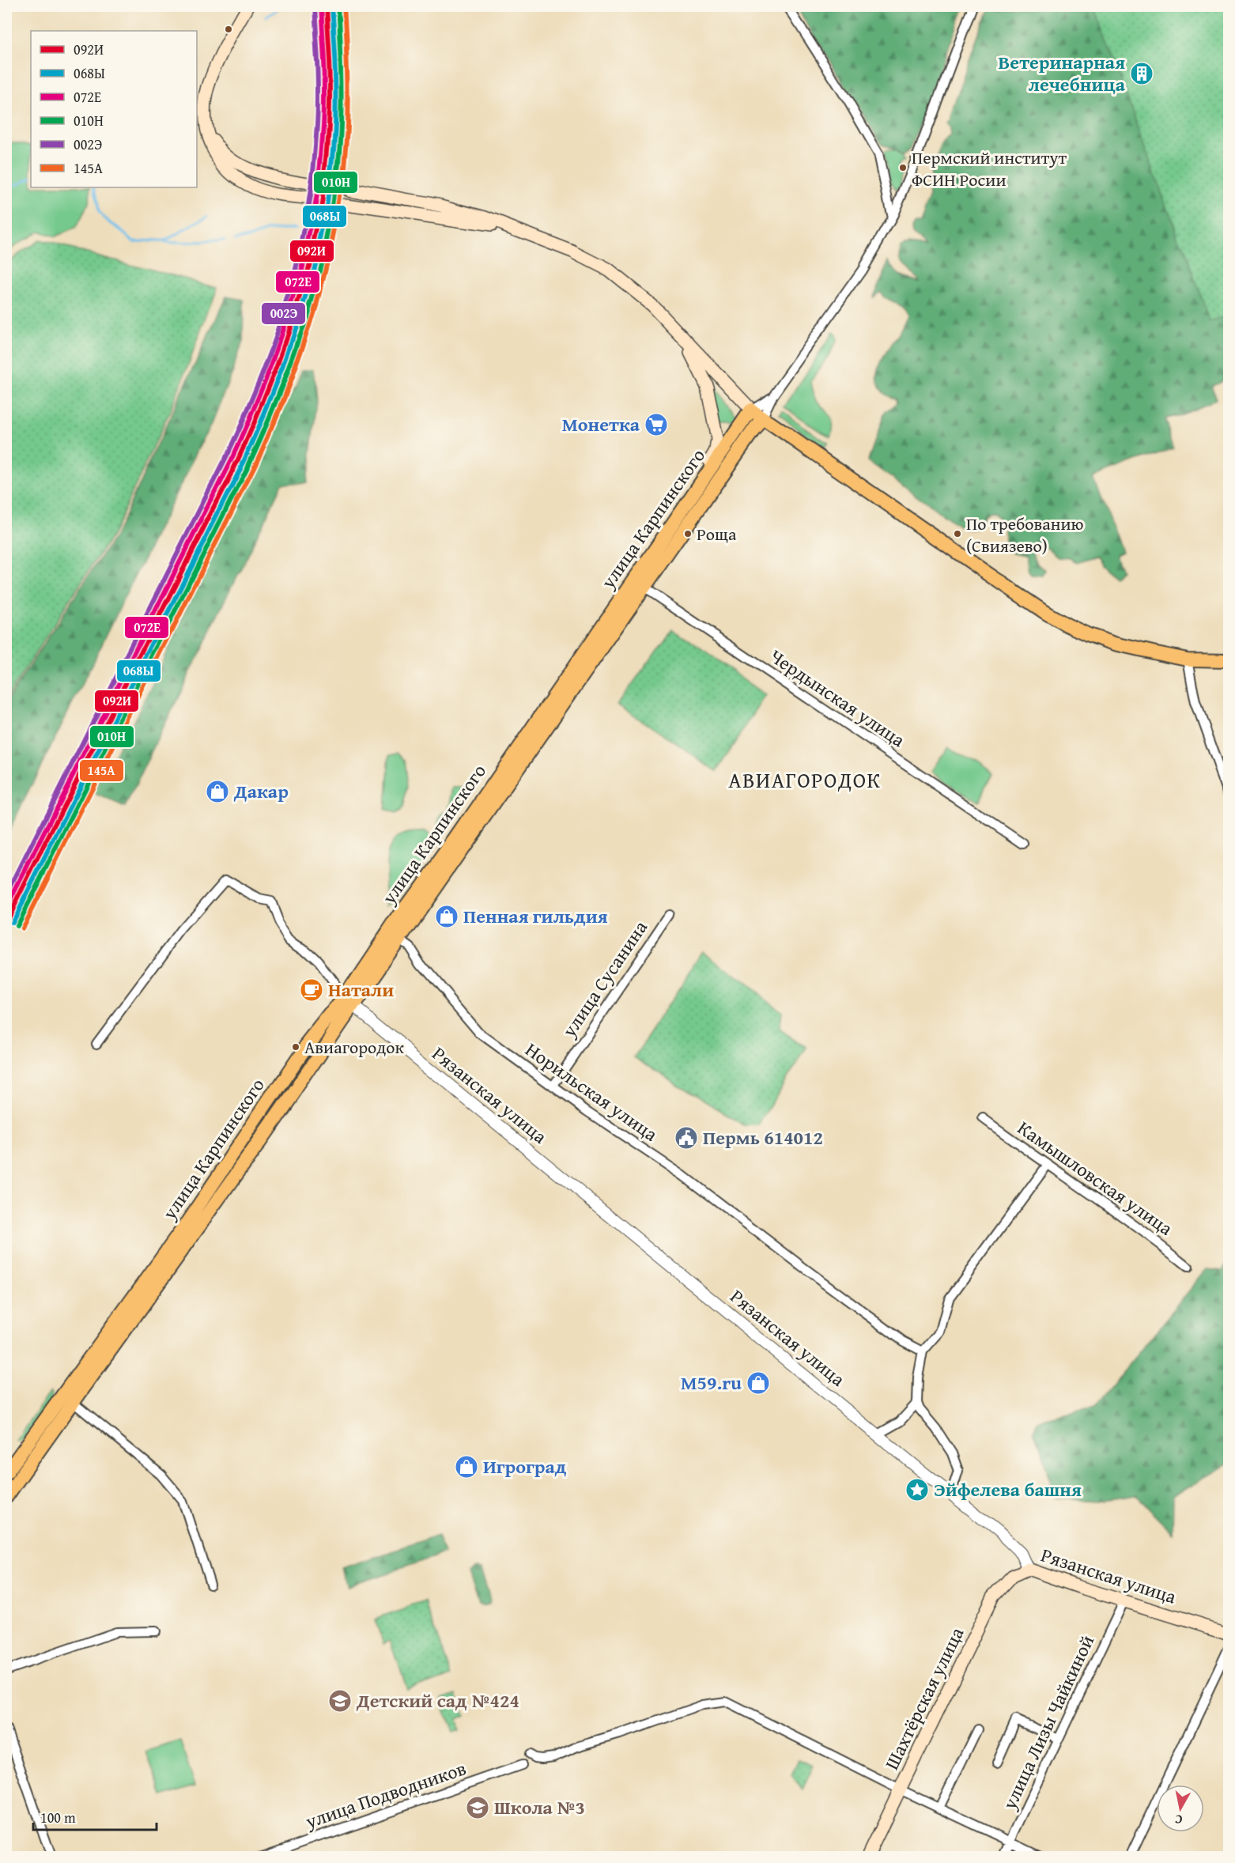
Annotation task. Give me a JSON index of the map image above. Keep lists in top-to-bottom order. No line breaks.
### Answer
{"streets":{"main road":["улица Карпинского","Рязанская улица","Шахтёрская улица"],"street":["Чердынская улица","улица Сусанина","Норильская улица","Камышловская улица","улица Лизы Чайкиной","улица Подводников"]},"crossings":[["улица Карпинского","Чердынская улица"],["улица Карпинского","Норильская улица"],["улица Карпинского","Рязанская улица"],["улица Сусанина","Норильская улица"],["Рязанская улица","Шахтёрская улица"],["Рязанская улица","улица Лизы Чайкиной"]],"districts":["АВИАГОРОДОК"],"places":{"building":["Ветеринарная лечебница"],"other":["Пермский институт ФСИН Росии","Роща","По требованию (Свиязево)","Авиагородок"],"supermarket":["Монетка"],"shop":["Дакар","Пенная гильдия","M59.ru","Игроград"],"cafe":["Натали"],"public building":["Пермь 614012"],"place":["Эйфелева башня"],"school or university":["Детский сад №424","Школа №3"]},"lines":["transit line 092И","transit line 068Ы","transit line 072Е","transit line 010Н","transit line 145А","transit line 002Э"],"legend":["092И","068Ы","072Е","010Н","002Э","145А"],"scale_bar":"100 m","north":"bottom"}
